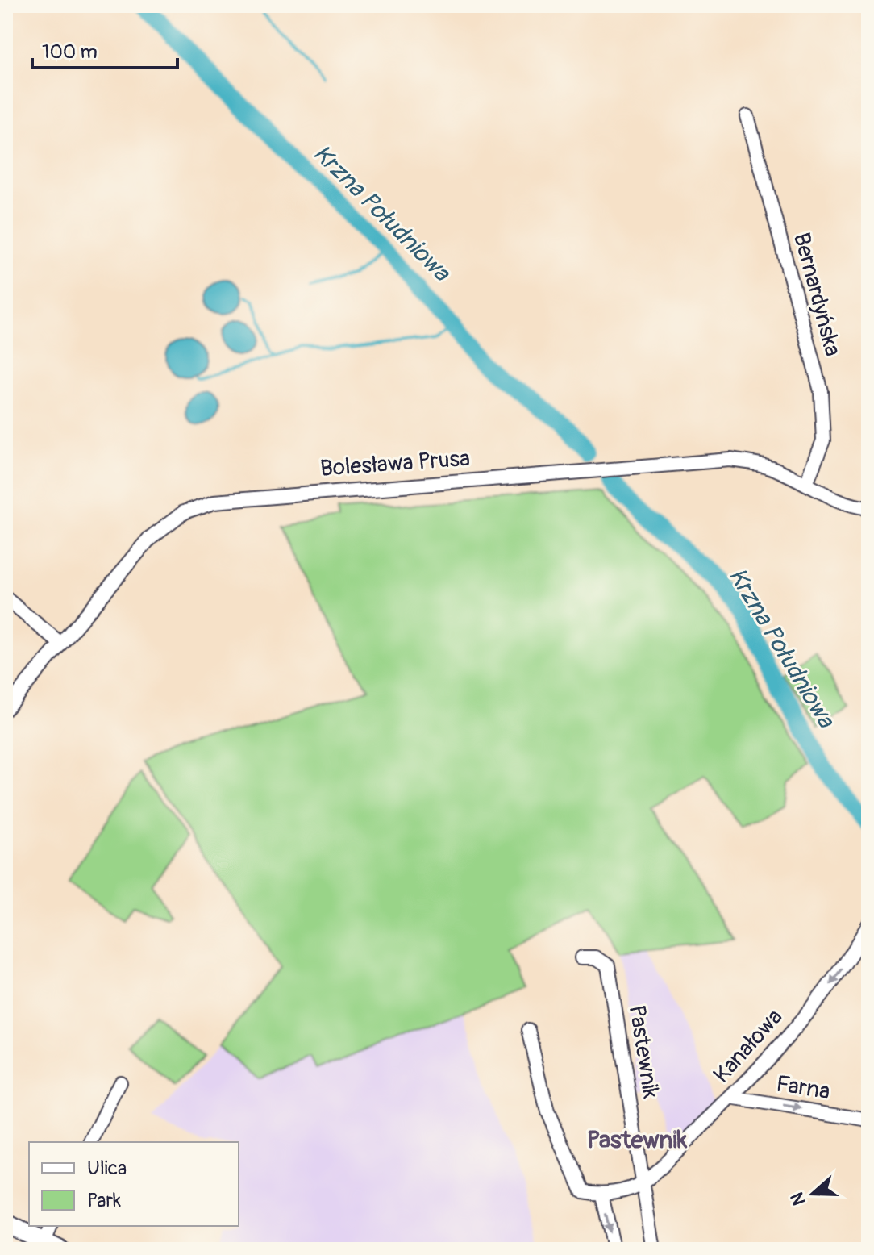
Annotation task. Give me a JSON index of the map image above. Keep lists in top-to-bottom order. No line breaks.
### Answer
{"streets":{"street":["Bernardyńska","Bolesława Prusa","Kanałowa","Pastewnik","Farna"]},"crossings":[["Bernardyńska","Bolesława Prusa"],["Kanałowa","Pastewnik"],["Kanałowa","Farna"]],"one_way":["Kanałowa","Farna"],"districts":["Pastewnik"],"water":["Krzna Południowa"],"legend":["Ulica","Park"],"scale_bar":"100 m","north":"left"}
